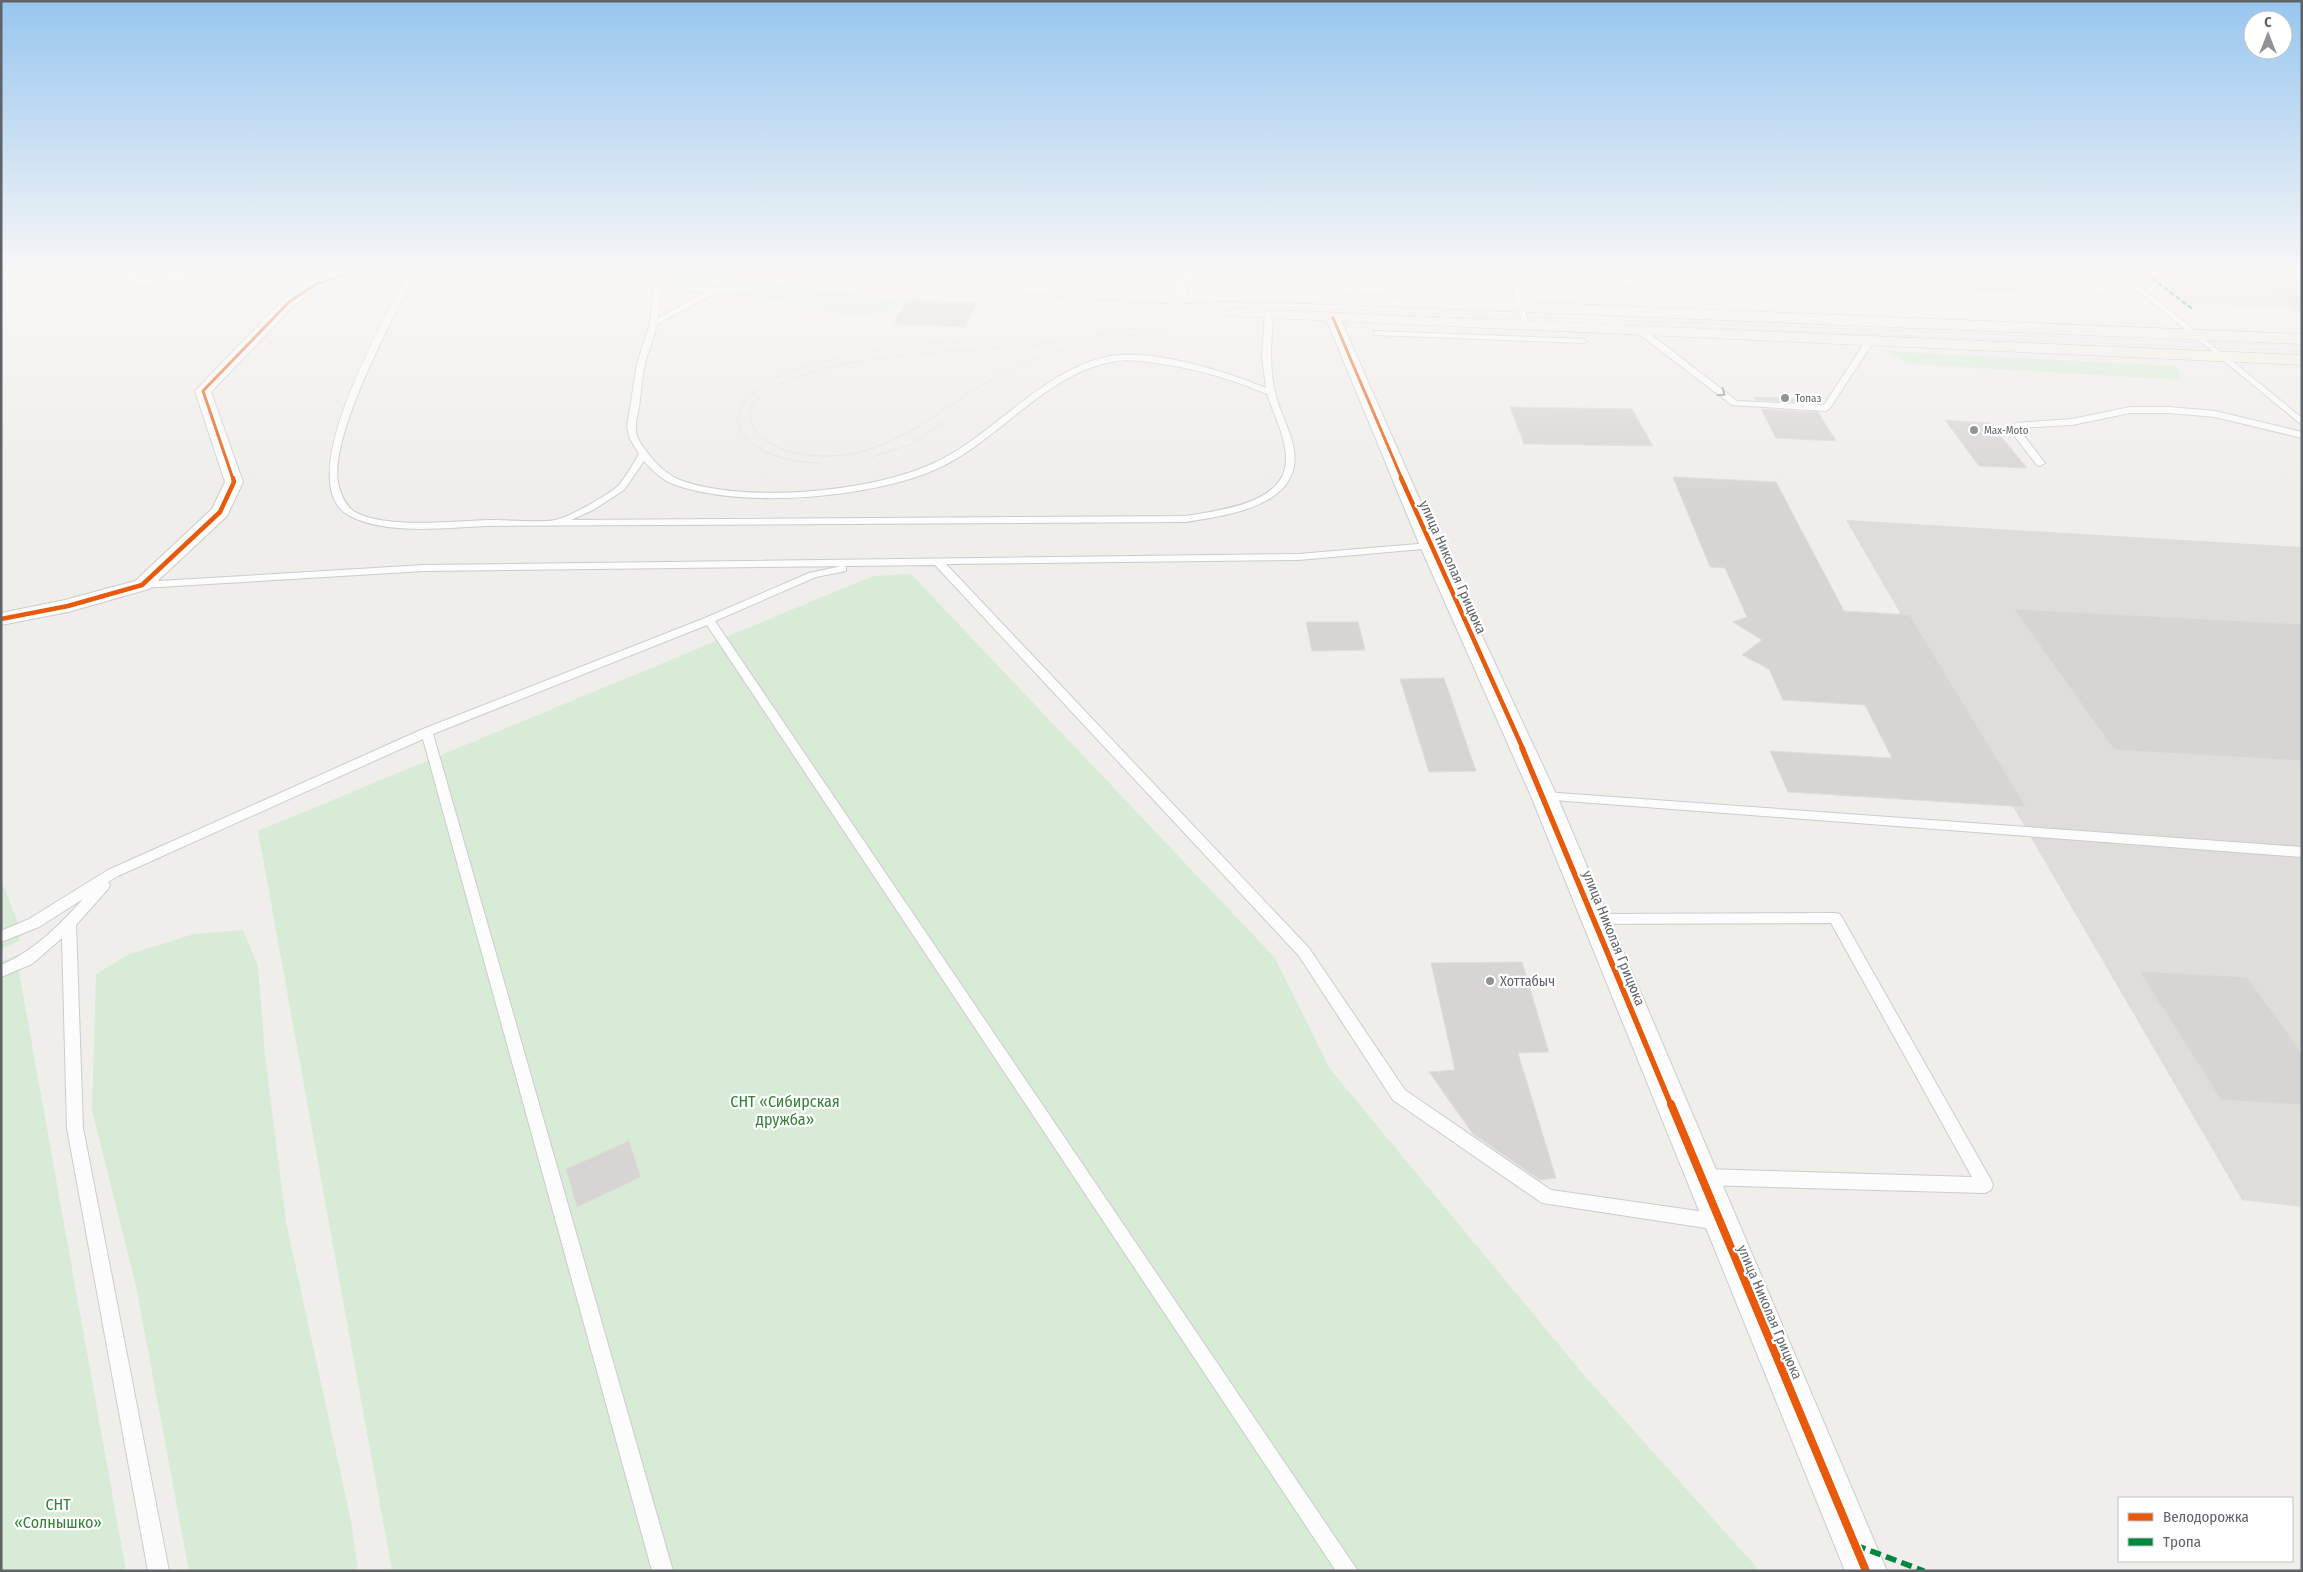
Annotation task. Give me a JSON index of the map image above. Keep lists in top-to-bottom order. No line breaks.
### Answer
{"streets":{"street":["улица Николая Грицюка"]},"parks":["СНТ «Сибирская дружба»","СНТ «Солнышко»"],"places":["Топаз","Max-Moto","Хоттабыч"],"legend":["Велодорожка","Тропа"],"north":"top"}
